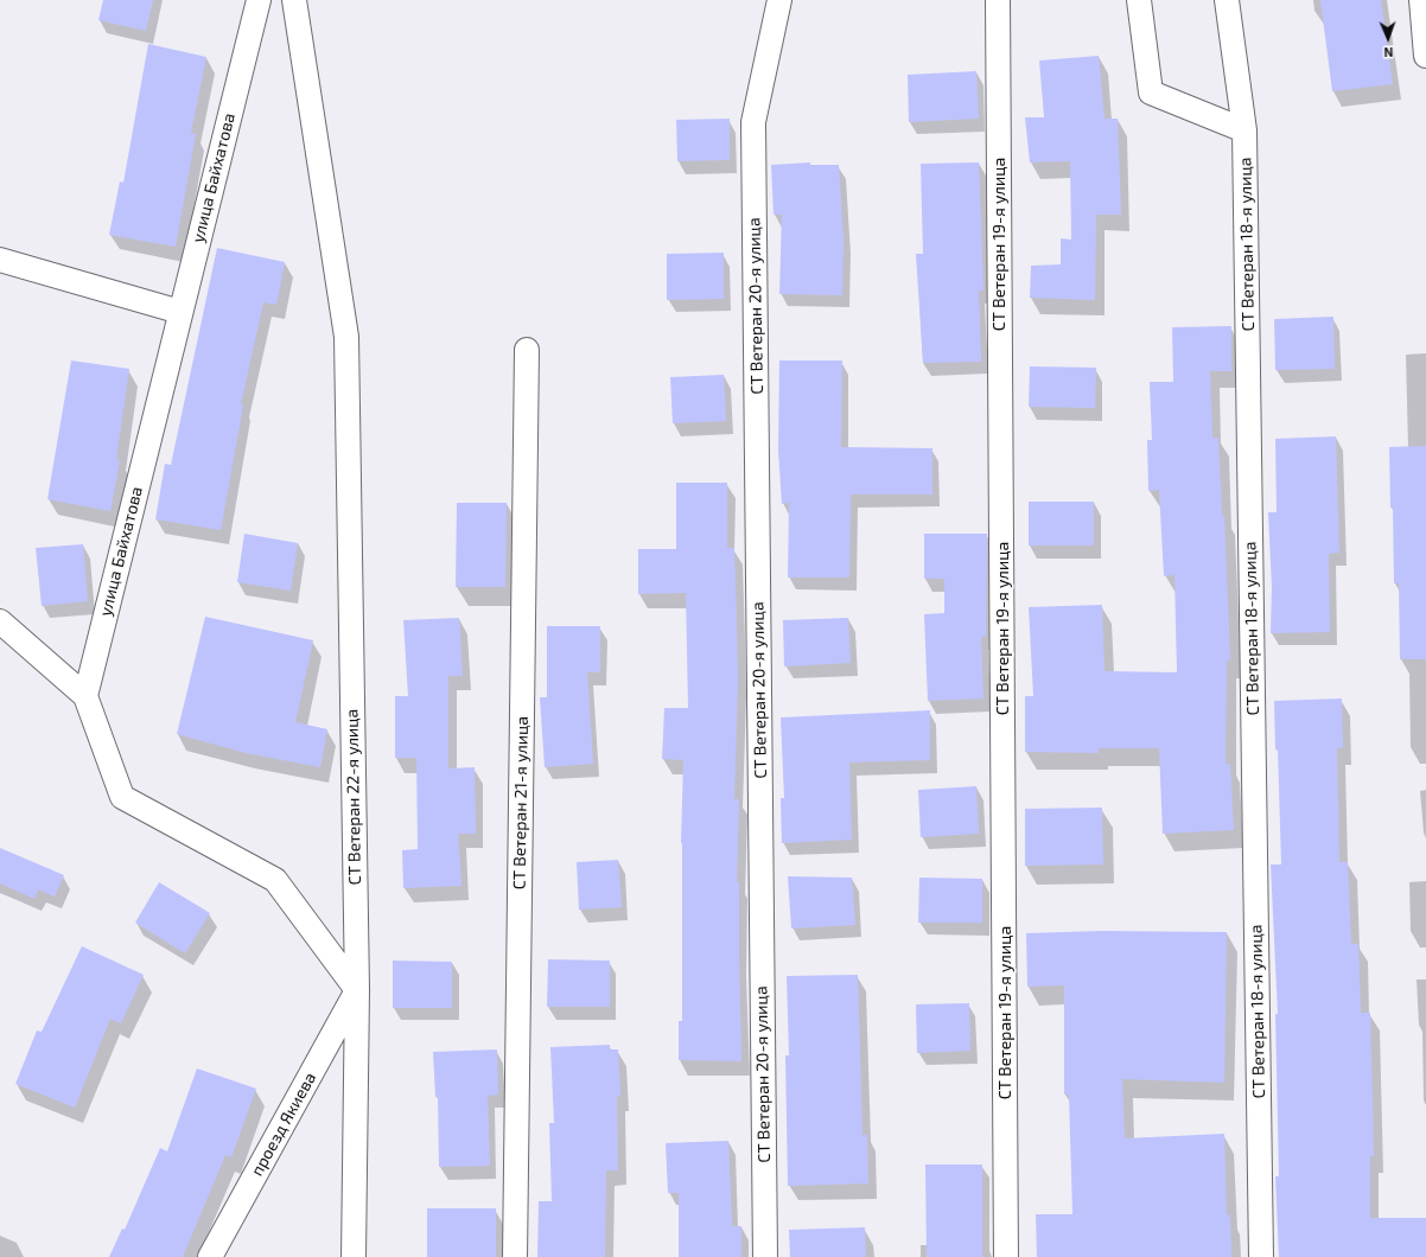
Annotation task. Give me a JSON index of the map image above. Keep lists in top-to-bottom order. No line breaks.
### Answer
{"streets":{"street":["улица Байхатова","СТ Ветеран 19-я улица","СТ Ветеран 18-я улица","СТ Ветеран 20-я улица","СТ Ветеран 22-я улица","СТ Ветеран 21-я улица","проезд Якиева"]},"crossings":[["СТ Ветеран 22-я улица","проезд Якиева"]],"north":"bottom"}
